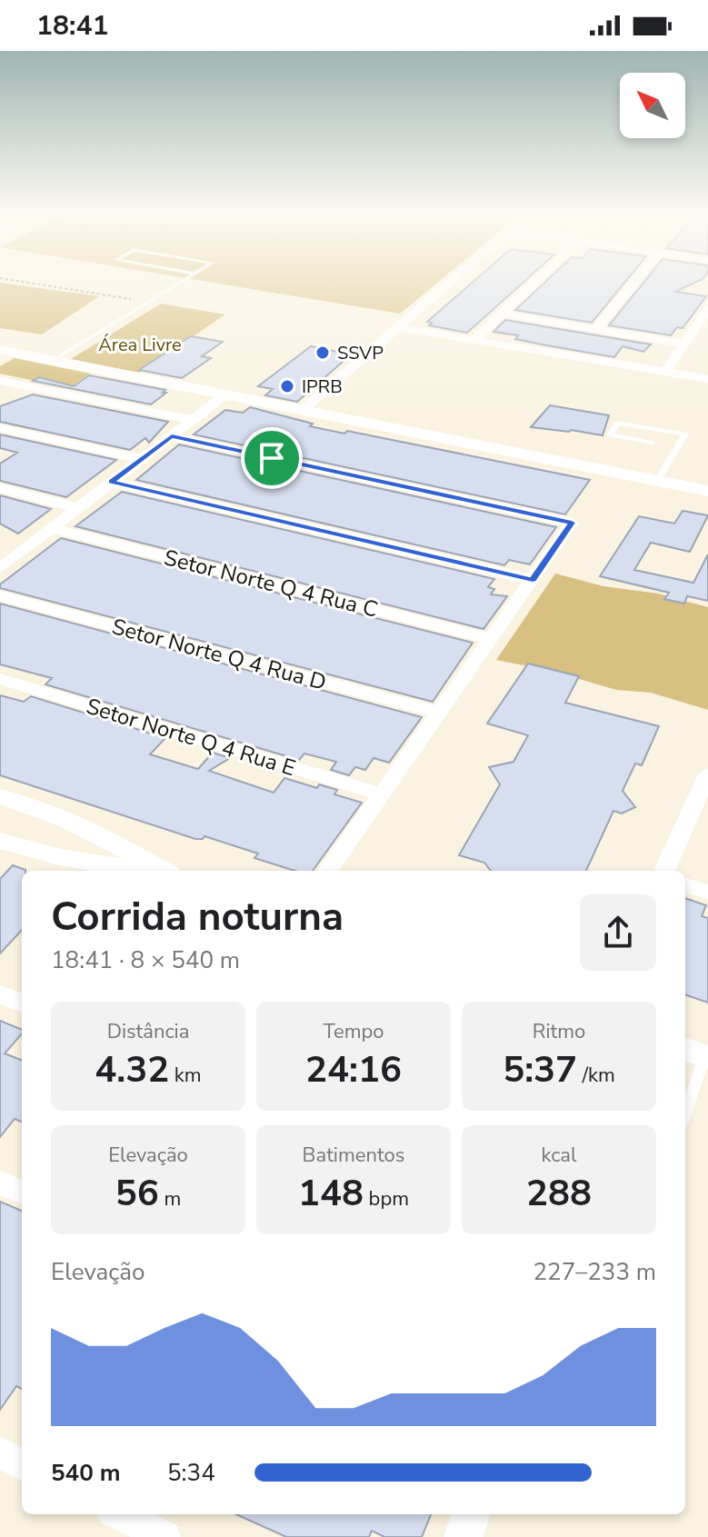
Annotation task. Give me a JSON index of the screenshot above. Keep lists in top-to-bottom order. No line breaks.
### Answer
{"streets":{"street":["Setor Norte Q 4 Rua C","Setor Norte Q 4 Rua D","Setor Norte Q 4 Rua E"]},"parks":["Área Livre"],"places":["SSVP","IPRB"],"north":"top left","page":{"status":"18:41","heading":["Corrida noturna","18:41 · 8 × 540 m"],"stats":[["Distância","4.32 km"],["Tempo","24:16"],["Ritmo","5:37 /km"],["Elevação","56 m"],["Batimentos","148 bpm"],["kcal","288"]],"chart":["Elevação","227–233 m"],"list":[{"name":"540 m","note":"5:34"}]}}
